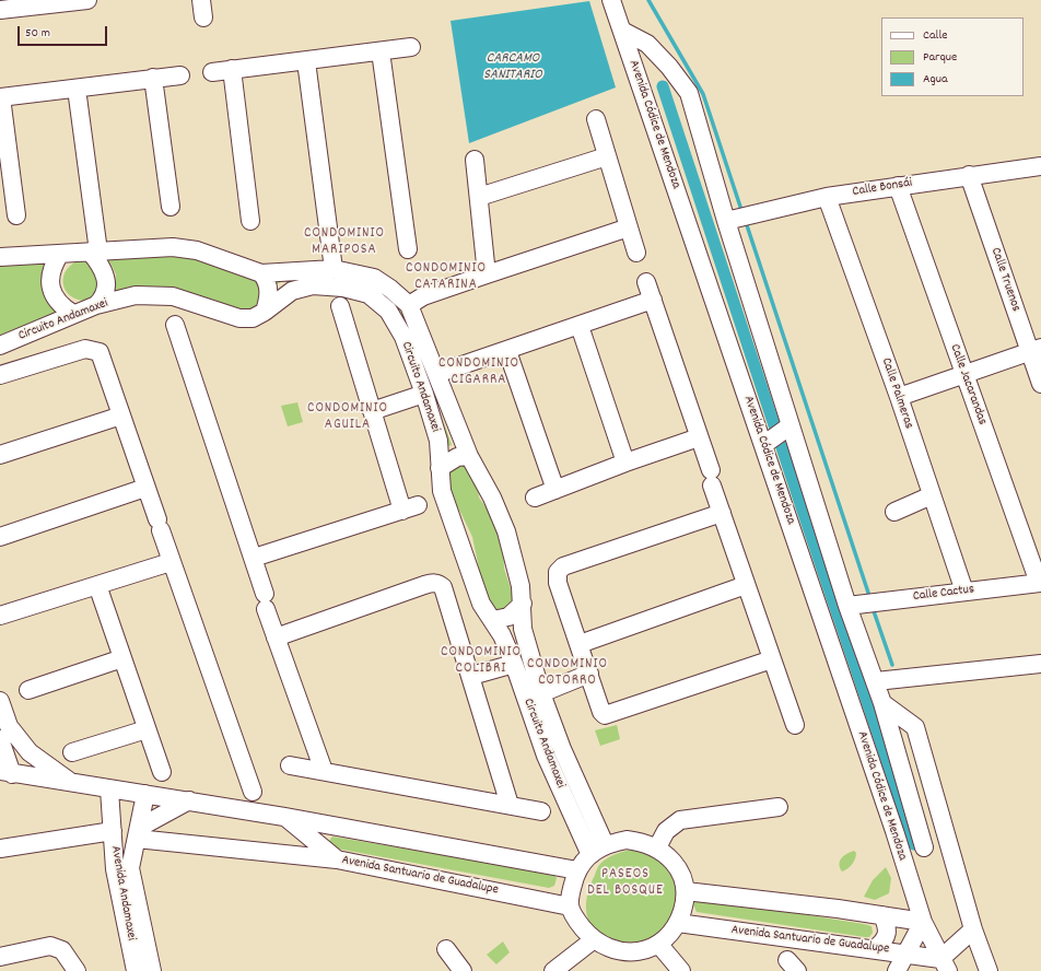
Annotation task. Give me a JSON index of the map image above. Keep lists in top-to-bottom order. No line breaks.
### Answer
{"streets":{"street":["Avenida Códice de Mendoza","Calle Bonsái","Calle Truenos","Circuito Andamaxei","Calle Jacarandas","Calle Palmeras","Calle Cactus","Avenida Santuario de Guadalupe","Avenida Andamaxei"]},"crossings":[["Avenida Códice de Mendoza","Avenida Santuario de Guadalupe"],["Calle Bonsái","Calle Truenos"],["Calle Bonsái","Calle Jacarandas"],["Calle Bonsái","Calle Palmeras"],["Circuito Andamaxei","Avenida Santuario de Guadalupe"],["Calle Jacarandas","Calle Cactus"],["Calle Palmeras","Calle Cactus"],["Avenida Santuario de Guadalupe","Avenida Andamaxei"]],"districts":["CONDOMINIO MARIPOSA","CONDOMINIO CATARINA","CONDOMINIO CIGARRA","CONDOMINIO AGUILA","CONDOMINIO COLIBRI","CONDOMINIO COTORRO","PASEOS DEL BOSQUE"],"water":["CARCAMO SANITARIO"],"legend":["Calle","Parque","Agua"],"scale_bar":"50 m"}
